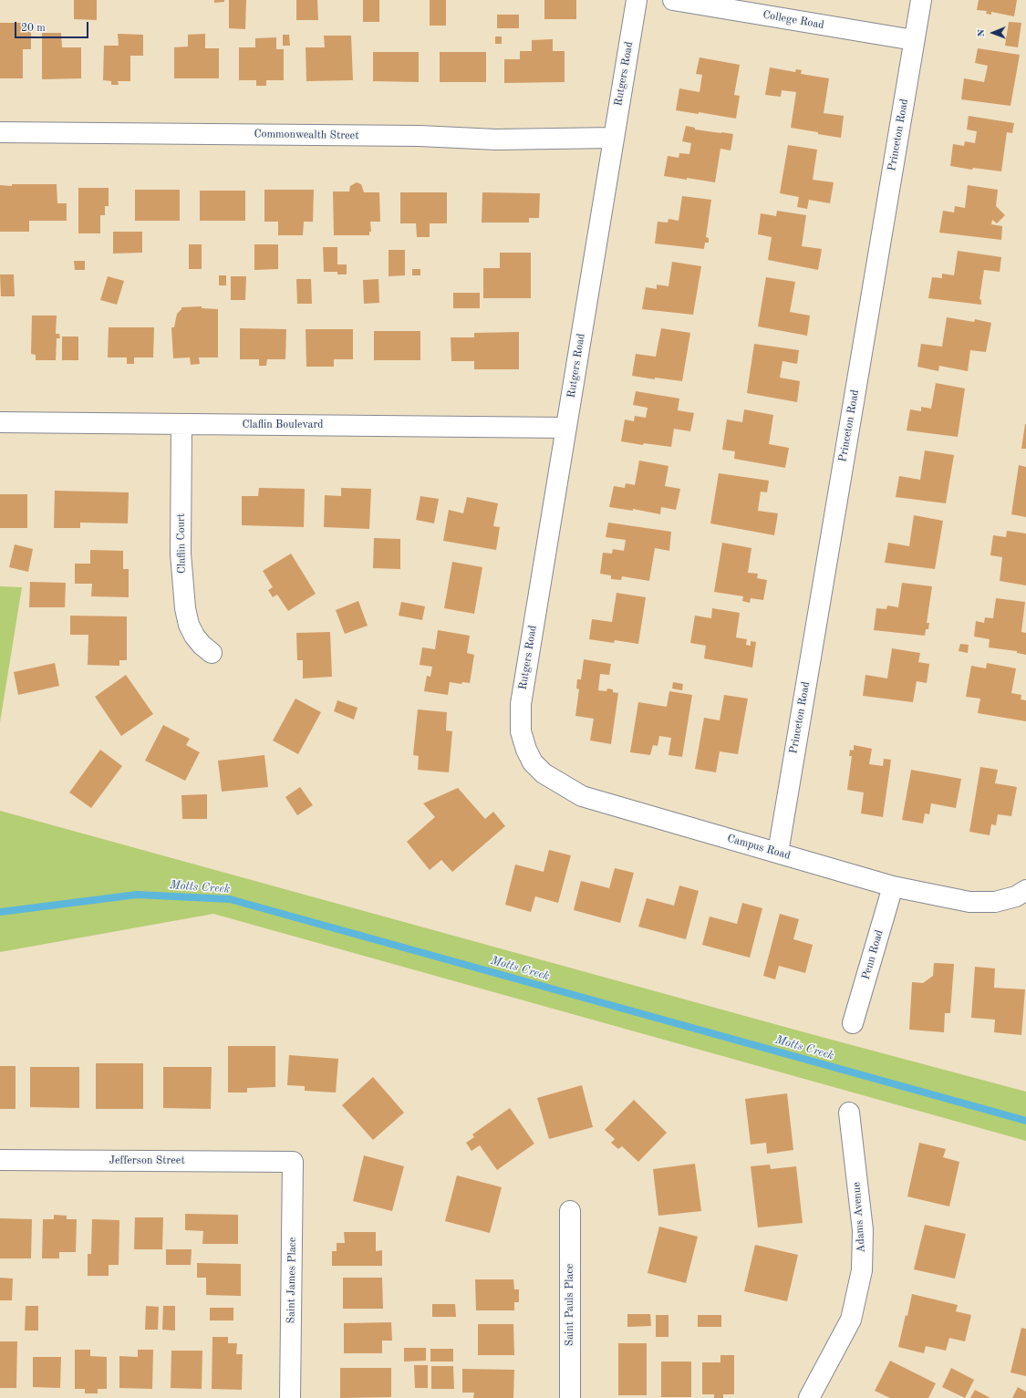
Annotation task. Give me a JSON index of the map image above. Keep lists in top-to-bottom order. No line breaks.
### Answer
{"streets":{"street":["College Road","Rutgers Road","Commonwealth Street","Princeton Road","Claflin Boulevard","Claflin Court","Campus Road","Penn Road","Jefferson Street","Adams Avenue","Saint James Place","Saint Pauls Place"]},"crossings":[["College Road","Princeton Road"],["Rutgers Road","Commonwealth Street"],["Rutgers Road","Claflin Boulevard"],["Rutgers Road","Campus Road"],["Princeton Road","Campus Road"],["Claflin Boulevard","Claflin Court"],["Campus Road","Penn Road"],["Jefferson Street","Saint James Place"]],"water":["Motts Creek"],"scale_bar":"20 m","north":"left"}
